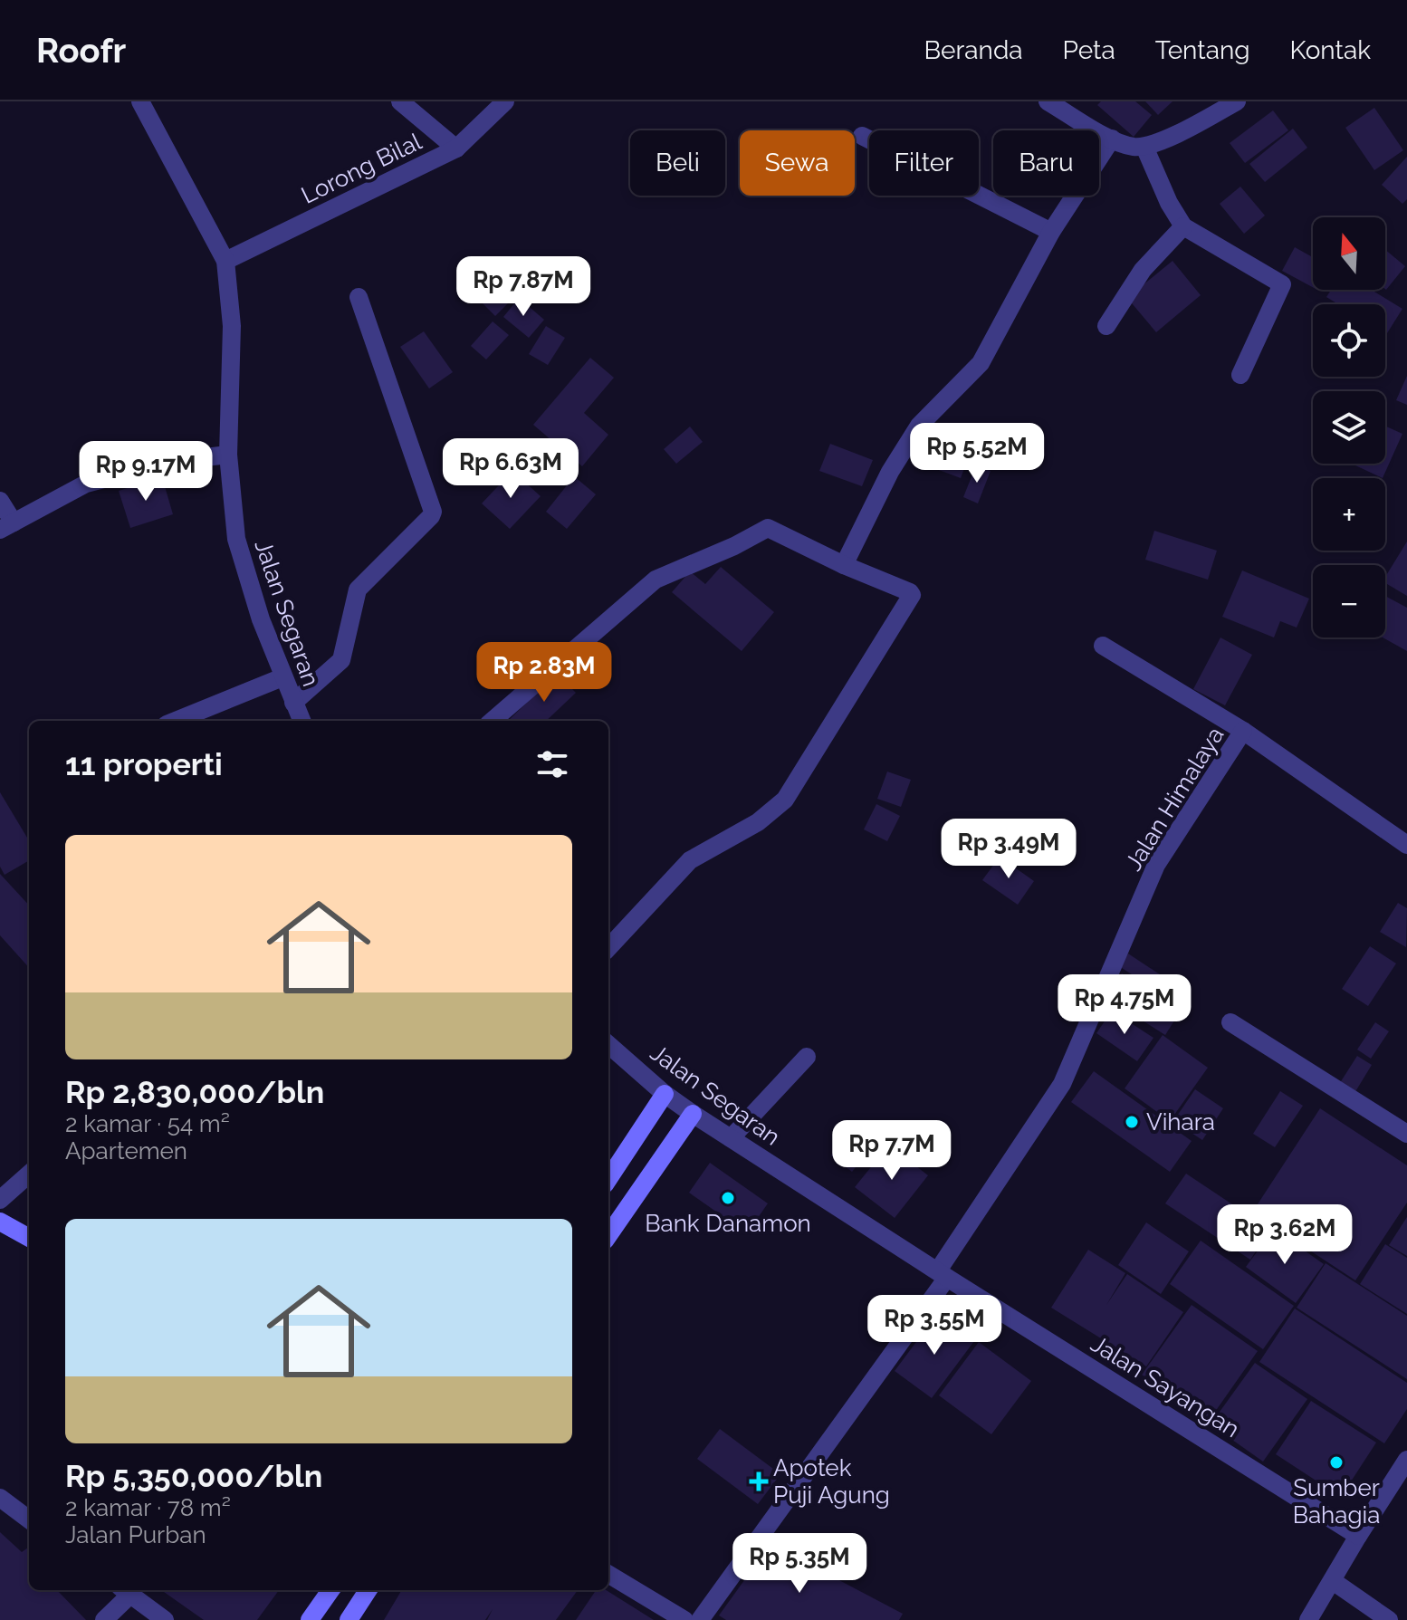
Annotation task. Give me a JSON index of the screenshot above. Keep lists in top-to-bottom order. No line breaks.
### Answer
{"streets":{"street":["Lorong Bilal","Jalan Segaran","Jalan Himalaya","Jalan Sayangan"]},"crossings":[["Lorong Bilal","Jalan Segaran"],["Jalan Segaran","Jalan Himalaya"],["Jalan Segaran","Jalan Sayangan"],["Jalan Himalaya","Jalan Sayangan"]],"places":{"other":["Vihara","Bank Danamon","Sumber Bahagia"],"health":["Apotek Puji Agung"]},"north":"top","page":{"header":"Roofr","nav":["Beranda","Peta","Tentang","Kontak"],"chip":["Beli","Sewa","Filter","Baru"],"map_buttons":["+","−"],"price":["Rp 7.87M","Rp 5.52M","Rp 6.63M","Rp 9.17M","Rp 2.83M","Rp 3.49M","Rp 4.75M","Rp 7.7M","Rp 3.62M","Rp 3.55M","Rp 5.35M"],"heading":"11 properti","list":[{"name":"Rp 2,830,000/bln","note":"2 kamar · 54 m² · Apartemen"},{"name":"Rp 5,350,000/bln","note":"2 kamar · 78 m² · Jalan Purban"}]}}
